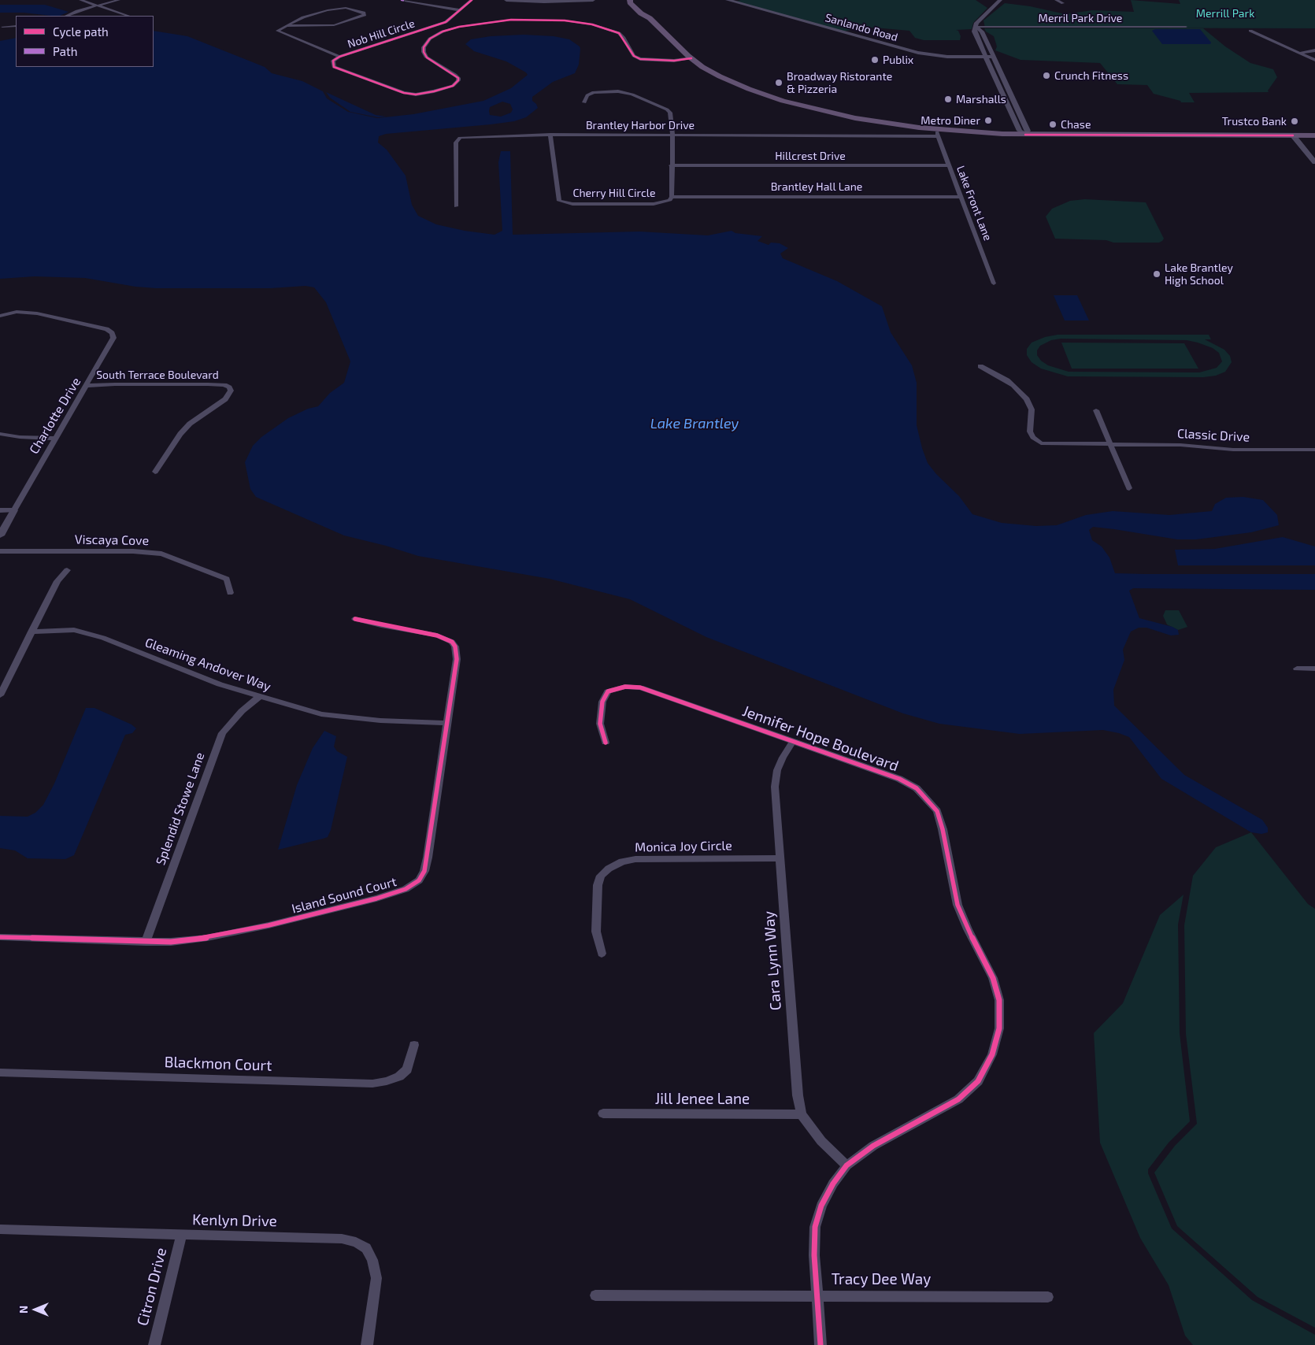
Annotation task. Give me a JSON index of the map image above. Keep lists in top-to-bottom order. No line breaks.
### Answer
{"streets":{"street":["Merril Park Drive","Sanlando Road","Nob Hill Circle","Brantley Harbor Drive","Hillcrest Drive","Brantley Hall Lane","Cherry Hill Circle","Lake Front Lane","South Terrace Boulevard","Charlotte Drive","Classic Drive","Viscaya Cove","Gleaming Andover Way","Jennifer Hope Boulevard","Splendid Stowe Lane","Monica Joy Circle","Island Sound Court","Cara Lynn Way","Blackmon Court","Jill Jenee Lane","Kenlyn Drive","Tracy Dee Way","Citron Drive"]},"crossings":[["Brantley Harbor Drive","Cherry Hill Circle"],["Brantley Harbor Drive","Lake Front Lane"],["Hillcrest Drive","Cherry Hill Circle"],["Hillcrest Drive","Lake Front Lane"],["Brantley Hall Lane","Cherry Hill Circle"],["Brantley Hall Lane","Lake Front Lane"],["South Terrace Boulevard","Charlotte Drive"],["Gleaming Andover Way","Splendid Stowe Lane"],["Gleaming Andover Way","Island Sound Court"],["Jennifer Hope Boulevard","Cara Lynn Way"],["Jennifer Hope Boulevard","Tracy Dee Way"],["Splendid Stowe Lane","Island Sound Court"],["Monica Joy Circle","Cara Lynn Way"],["Cara Lynn Way","Jill Jenee Lane"],["Kenlyn Drive","Citron Drive"]],"water":["Lake Brantley"],"parks":["Merrill Park"],"places":["Publix","Crunch Fitness","Broadway Ristorante & Pizzeria","Marshalls","Metro Diner","Trustco Bank","Chase","Lake Brantley High School"],"legend":["Cycle path","Path"],"north":"left"}
